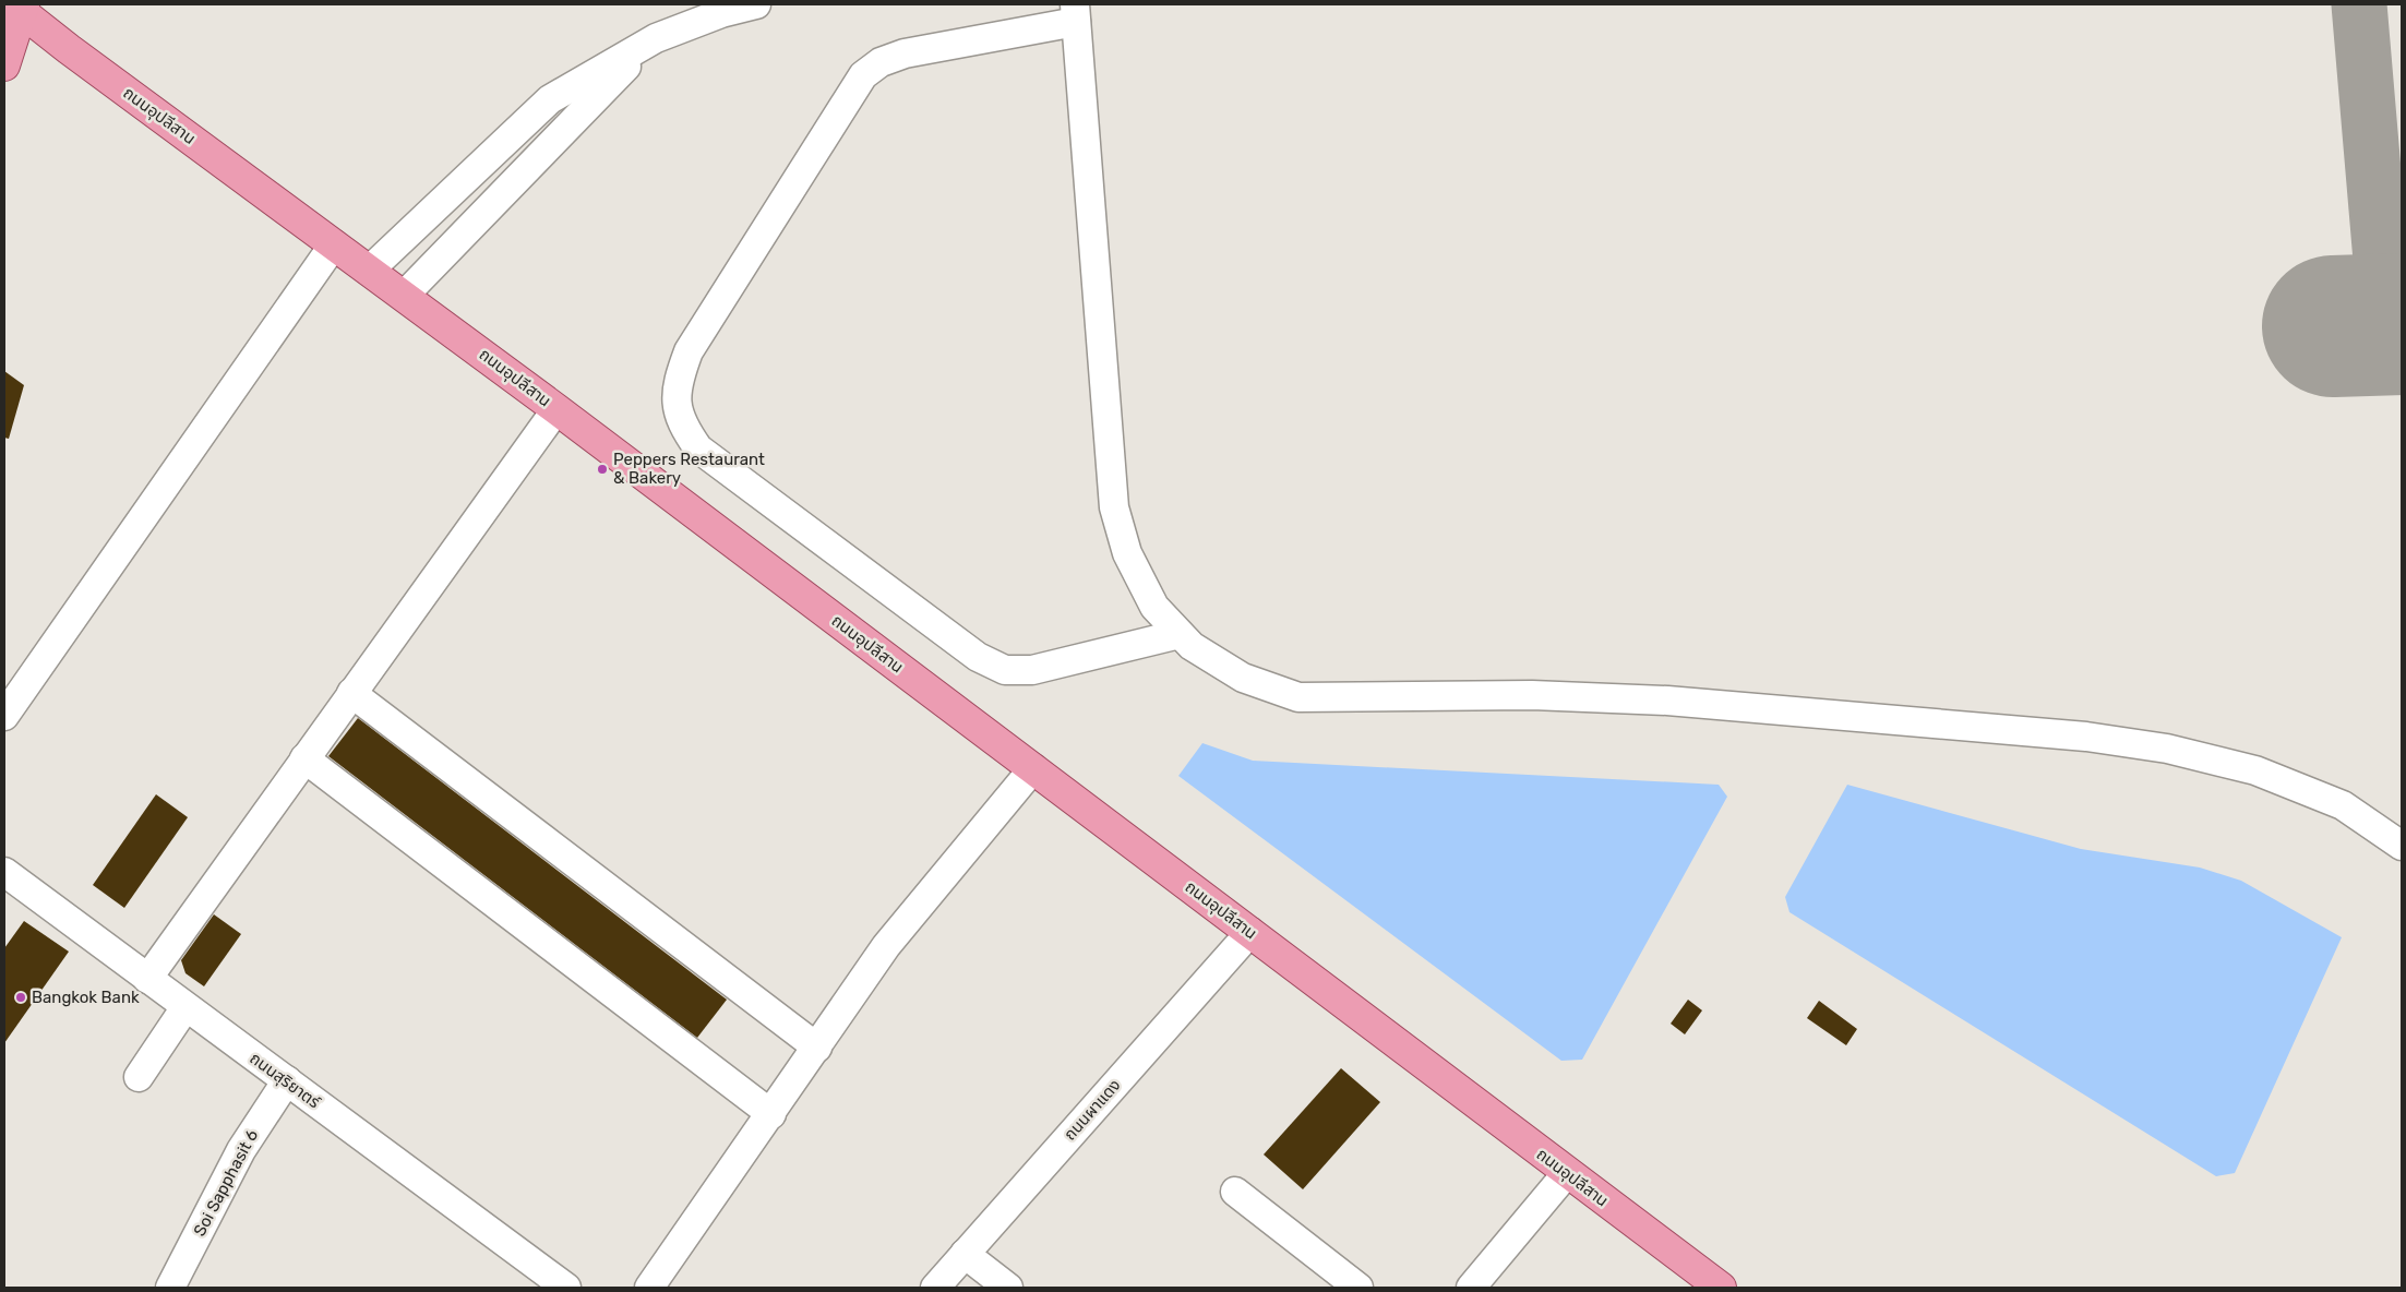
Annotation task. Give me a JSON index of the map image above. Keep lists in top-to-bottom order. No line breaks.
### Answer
{"streets":{"main road":["ถนนอุปลีสาน"],"street":["ถนนสุริยาตร์","ถนนผาแดง","Soi Sapphasit 6"]},"crossings":[["ถนนอุปลีสาน","ถนนผาแดง"],["ถนนสุริยาตร์","Soi Sapphasit 6"]],"places":["Peppers Restaurant & Bakery","Bangkok Bank"]}
